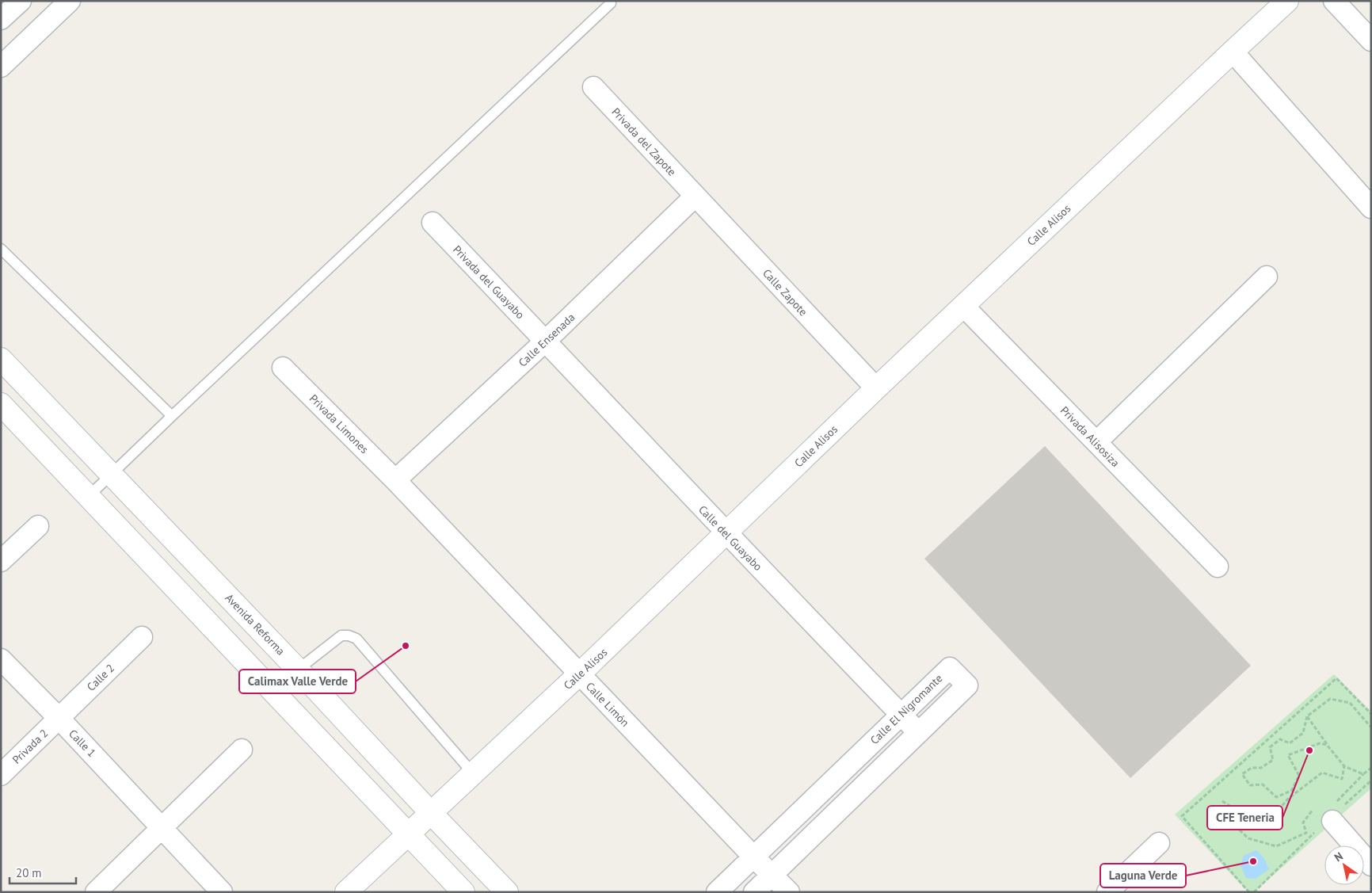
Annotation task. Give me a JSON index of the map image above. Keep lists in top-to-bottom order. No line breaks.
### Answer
{"streets":{"main road":["Calle Alisos","Avenida Reforma"],"street":["Privada del Zapote","Privada del Guayabo","Calle Zapote","Calle Ensenada","Privada Limones","Privada Alisosiza","Calle del Guayabo","Calle 2","Calle Limón","Calle El Nigromante","Calle 1","Privada 2"]},"crossings":[["Privada del Zapote","Calle Zapote"],["Privada del Zapote","Calle Ensenada"],["Calle Alisos","Calle Zapote"],["Calle Alisos","Privada Alisosiza"],["Calle Alisos","Calle del Guayabo"],["Calle Alisos","Avenida Reforma"],["Calle Alisos","Calle Limón"],["Privada del Guayabo","Calle Ensenada"],["Privada del Guayabo","Calle del Guayabo"],["Calle Zapote","Calle Ensenada"],["Calle Ensenada","Privada Limones"],["Calle Ensenada","Calle del Guayabo"],["Calle Ensenada","Calle Limón"],["Privada Limones","Calle Limón"],["Calle del Guayabo","Calle El Nigromante"],["Calle 2","Calle 1"],["Calle 2","Privada 2"],["Calle Limón","Calle El Nigromante"],["Calle 1","Privada 2"]],"places":["Calimax Valle Verde","CFE Teneria","Laguna Verde"],"scale_bar":"20 m","north":"top left"}
